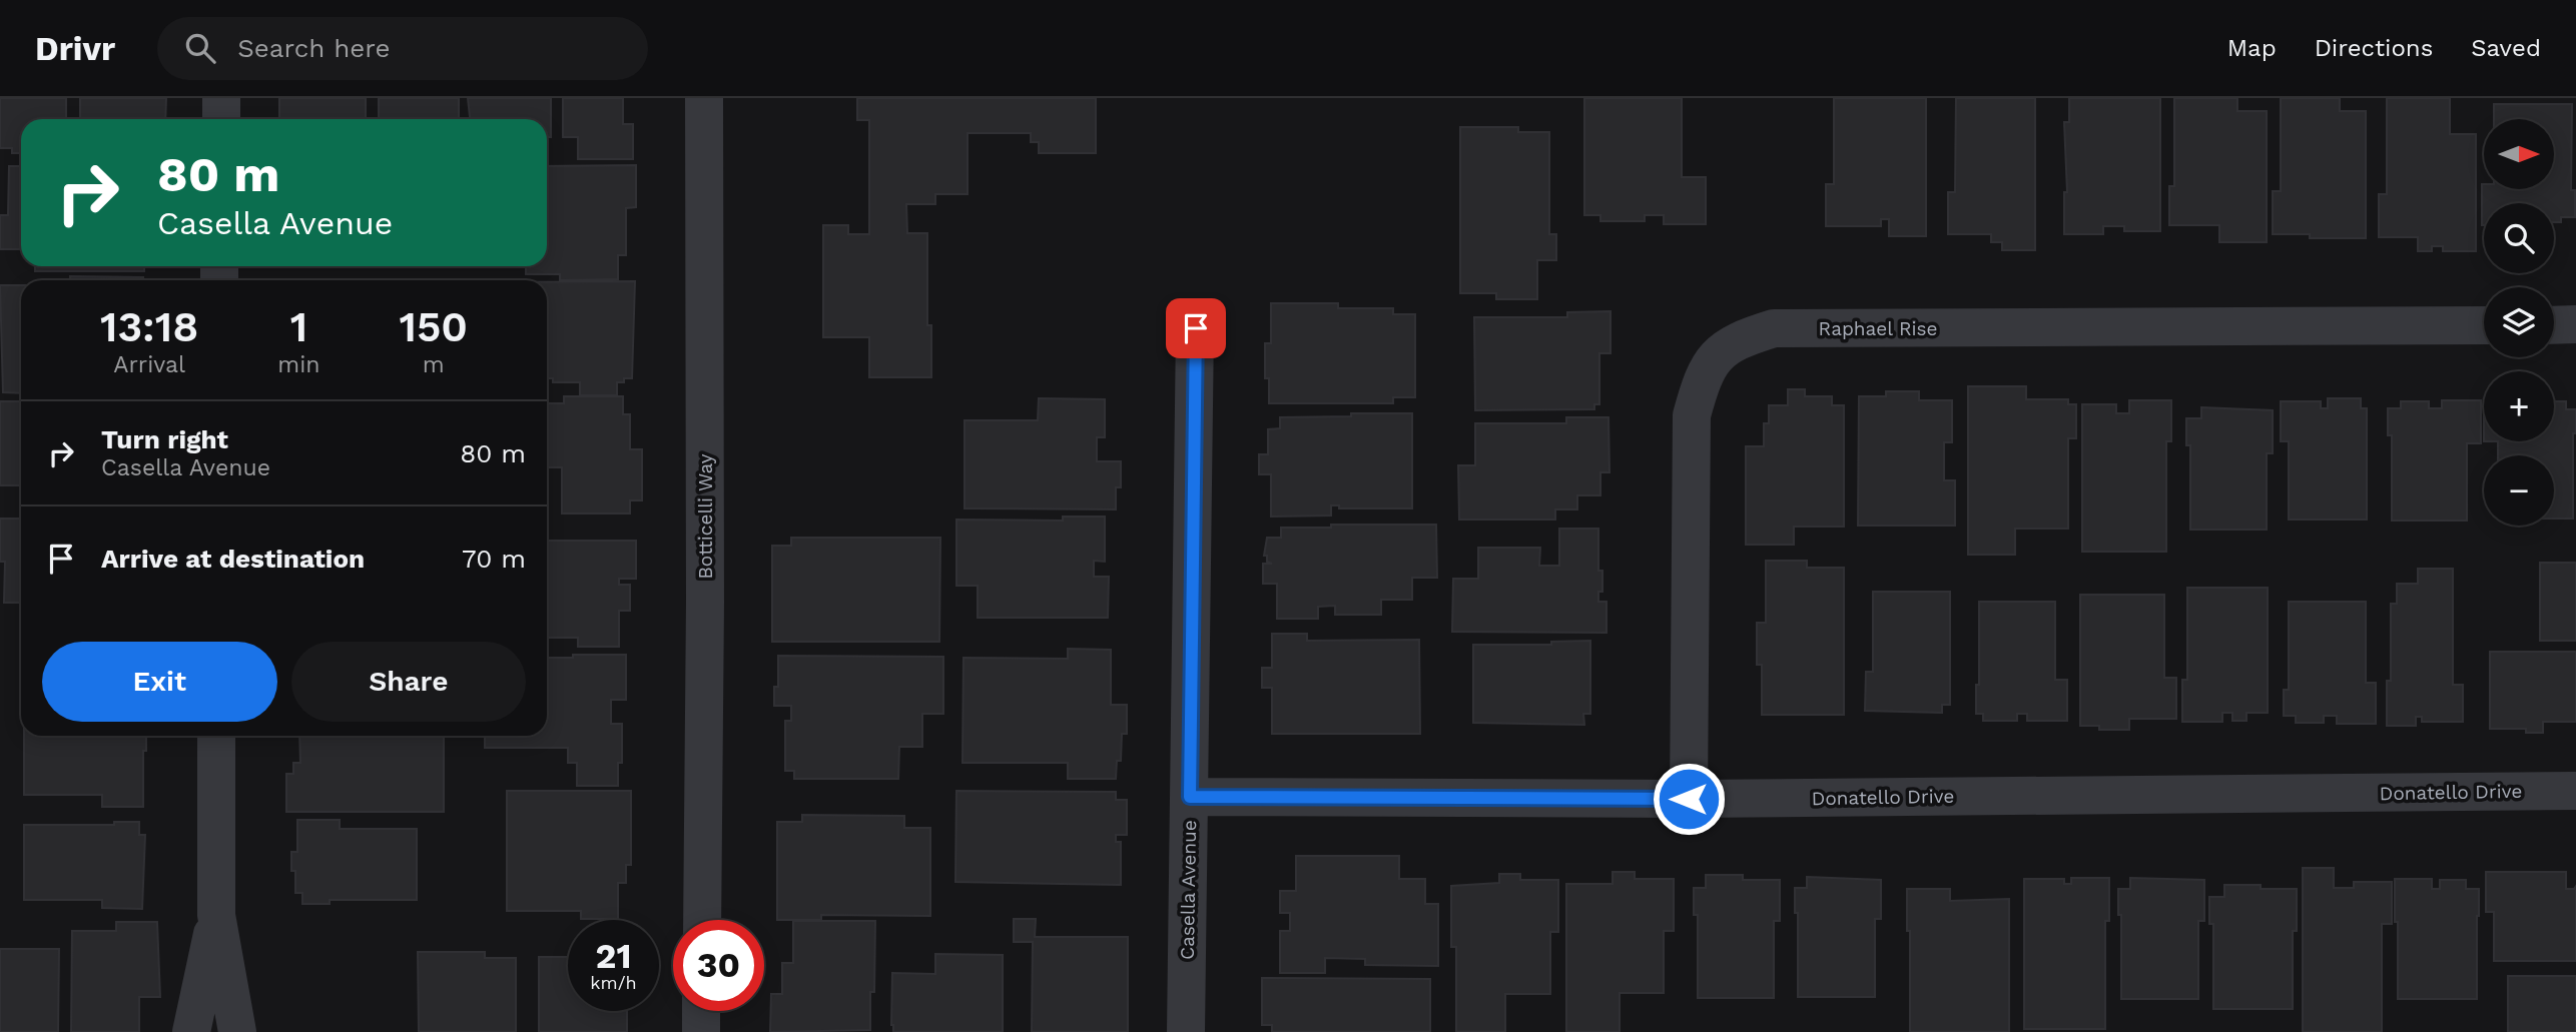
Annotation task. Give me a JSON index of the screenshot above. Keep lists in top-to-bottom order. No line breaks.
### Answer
{"streets":{"street":["Raphael Rise","Botticelli Way","Donatello Drive","Casella Avenue"]},"crossings":[["Raphael Rise","Donatello Drive"],["Donatello Drive","Casella Avenue"]],"north":"right","page":{"header":"Drivr","search":"Search here","nav":["Map","Directions","Saved"],"map_buttons":["+","−"],"turn":["80 m","Casella Avenue"],"eta":["13:18","Arrival","1","min","150","m"],"list":[{"name":"Turn right","note":"Casella Avenue","value":"80 m"},{"name":"Arrive at destination","value":"70 m"}],"buttons":["Exit","Share"],"speed":"21 km/h","limit":"30"}}
